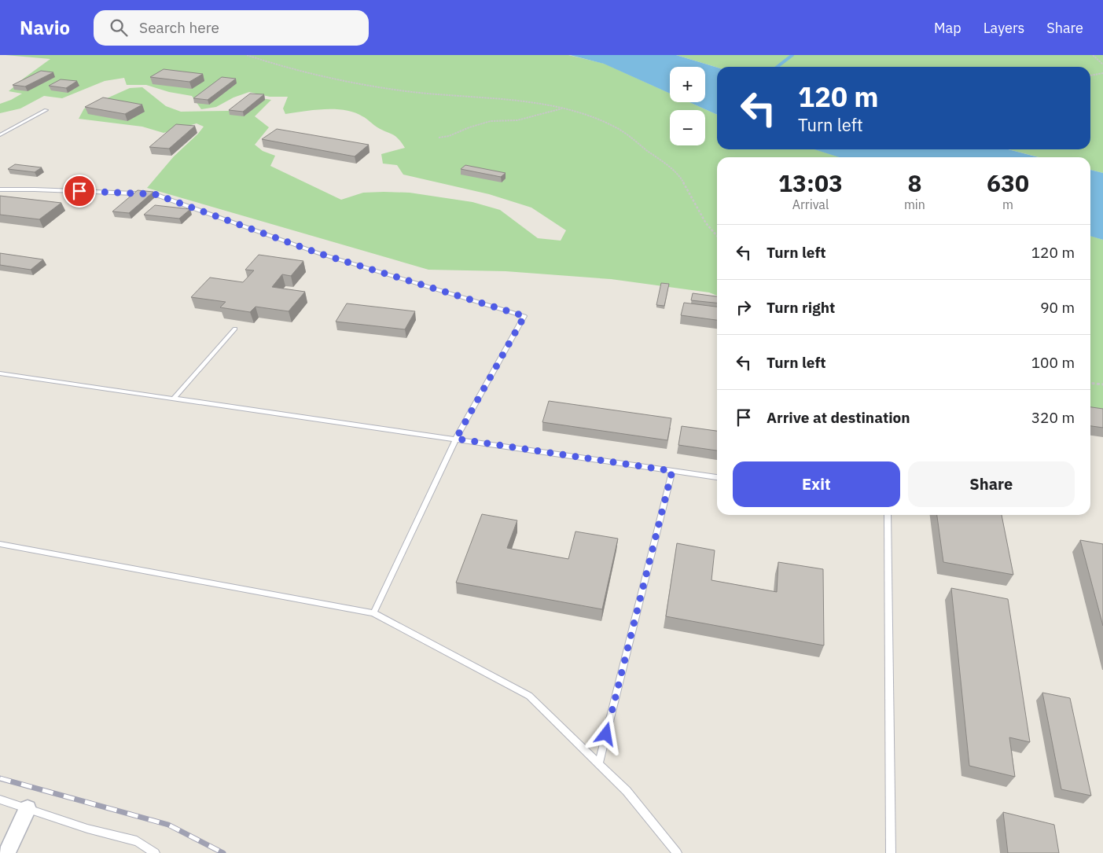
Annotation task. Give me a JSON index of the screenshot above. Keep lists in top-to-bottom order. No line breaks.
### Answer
{"page":{"header":"Navio","search":"Search here","nav":["Map","Layers","Share"],"map_buttons":["+","−"],"turn":["120 m","Turn left"],"eta":["13:03","Arrival","8","min","630","m"],"list":[{"name":"Turn left","value":"120 m"},{"name":"Turn right","value":"90 m"},{"name":"Turn left","value":"100 m"},{"name":"Arrive at destination","value":"320 m"}],"buttons":["Exit","Share"]}}
